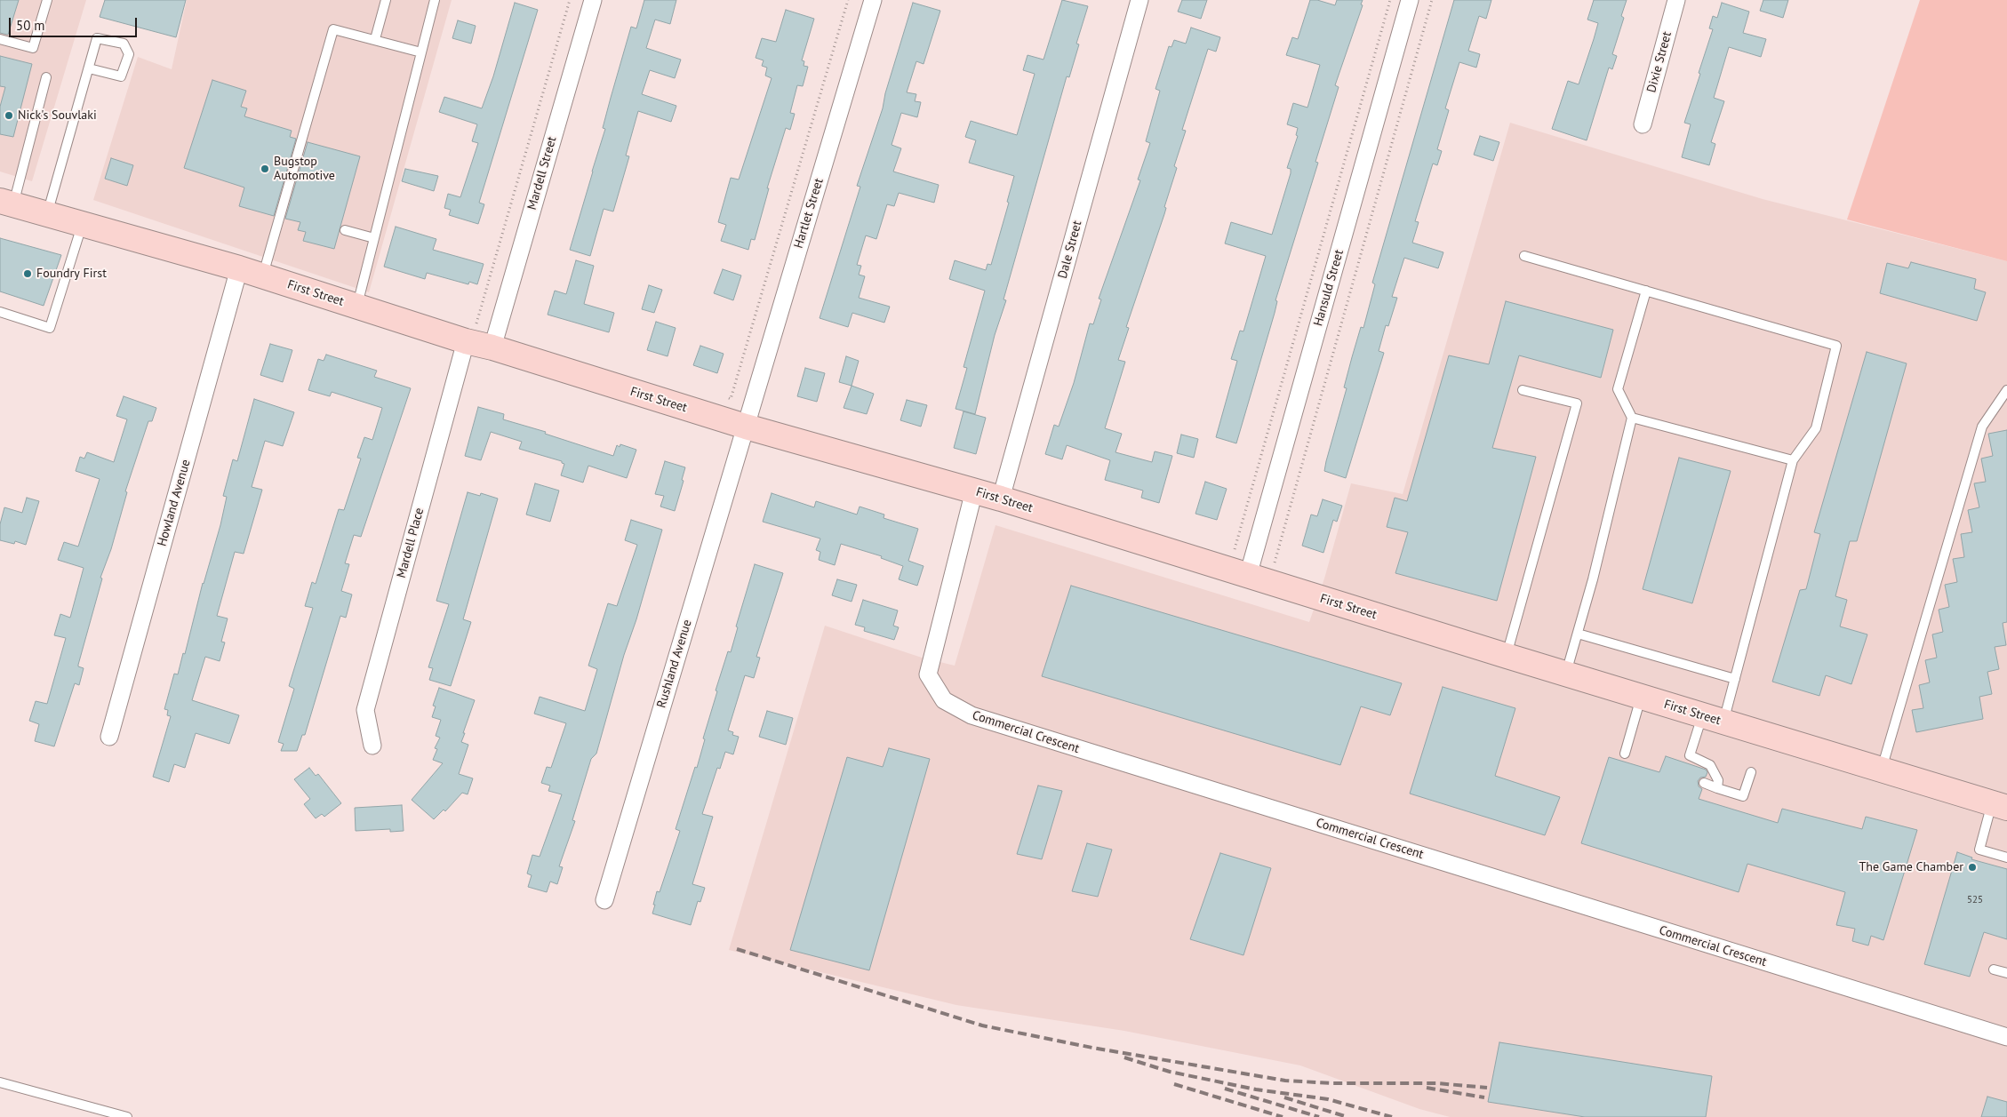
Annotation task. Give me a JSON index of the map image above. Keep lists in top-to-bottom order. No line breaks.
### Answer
{"streets":{"street":["Dixie Street","Mardell Street","Hartlet Street","Dale Street","Hansuld Street","First Street","Howland Avenue","Mardell Place","Rushland Avenue","Commercial Crescent"]},"crossings":[["Mardell Street","First Street"],["Hartlet Street","First Street"],["Hartlet Street","Rushland Avenue"],["Dale Street","First Street"],["Hansuld Street","First Street"],["First Street","Howland Avenue"],["First Street","Mardell Place"],["First Street","Rushland Avenue"],["First Street","Commercial Crescent"]],"places":["Nick's Souvlaki","Bugstop Automotive","Foundry First","The Game Chamber"],"house_numbers":["525"],"scale_bar":"50 m"}
